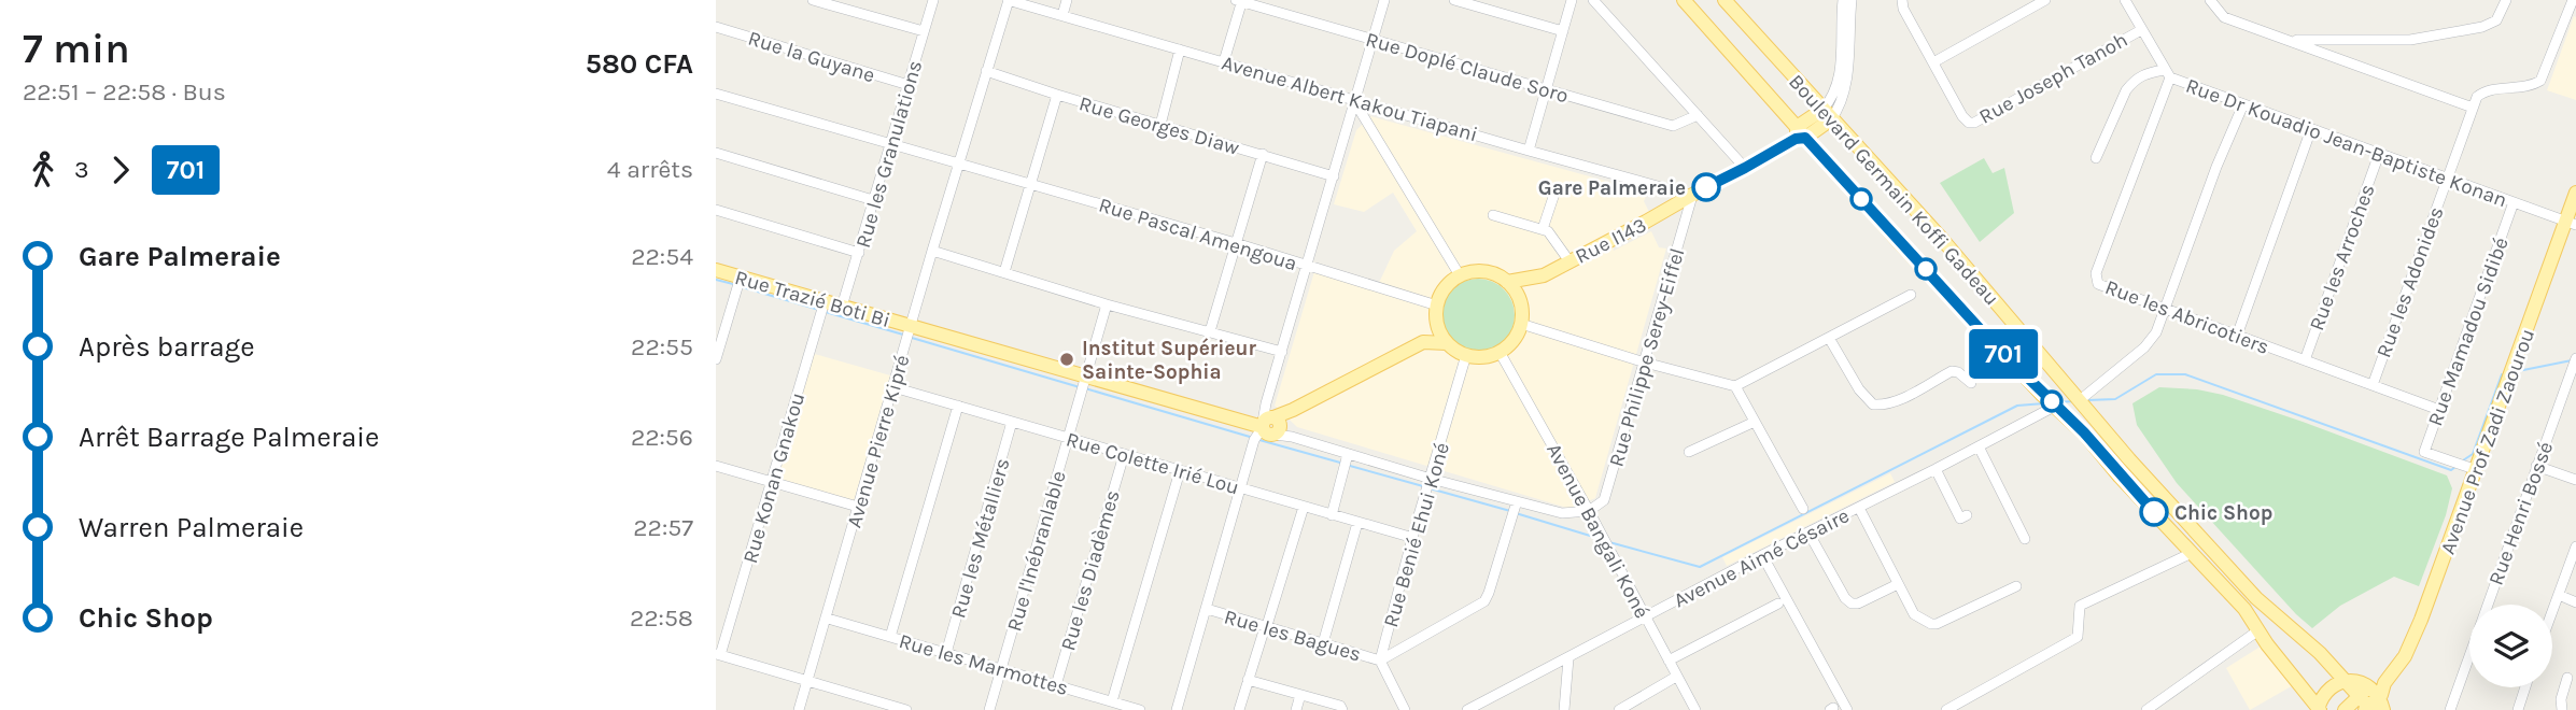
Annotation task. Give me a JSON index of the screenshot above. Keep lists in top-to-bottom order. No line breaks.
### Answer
{"streets":{"main road":["Boulevard Germain Koffi Gadeau","Rue I143","Rue Trazié Boti Bi","Avenue Prof Zadi Zaourou"],"street":["Rue la Guyane","Rue Doplé Claude Soro","Rue Joseph Tanoh","Avenue Albert Kakou Tiapani","Rue Georges Diaw","Rue Dr Kouadio Jean-Baptiste Konan","Rue les Granulations","Rue Pascal Amengoua","Rue les Arroches","Rue les Adonides","Rue les Abricotiers","Rue Mamadou Sidibé","Rue Philippe Serey-Eiffel","Avenue Pierre Kipré","Rue Colette Irié Lou","Rue Konan Gnakou","Rue Henri Bossé","Avenue Bangali Koné","Rue Benié Ehui Koné","Rue les Métalliers","Rue l'Inébranlable","Avenue Aimé Césaire","Rue les Diadèmes","Rue les Bagues","Rue les Marmottes"]},"crossings":[["Rue la Guyane","Rue les Granulations"],["Rue Joseph Tanoh","Rue Dr Kouadio Jean-Baptiste Konan"],["Avenue Albert Kakou Tiapani","Rue I143"],["Avenue Albert Kakou Tiapani","Rue Philippe Serey-Eiffel"],["Avenue Albert Kakou Tiapani","Avenue Pierre Kipré"],["Rue Georges Diaw","Avenue Pierre Kipré"],["Rue Dr Kouadio Jean-Baptiste Konan","Rue les Arroches"],["Rue Dr Kouadio Jean-Baptiste Konan","Rue les Adonides"],["Rue Dr Kouadio Jean-Baptiste Konan","Rue les Abricotiers"],["Rue Dr Kouadio Jean-Baptiste Konan","Rue Mamadou Sidibé"],["Rue Dr Kouadio Jean-Baptiste Konan","Avenue Prof Zadi Zaourou"],["Rue les Granulations","Rue Pascal Amengoua"],["Rue les Granulations","Rue Trazié Boti Bi"],["Boulevard Germain Koffi Gadeau","Rue I143"],["Boulevard Germain Koffi Gadeau","Avenue Prof Zadi Zaourou"],["Boulevard Germain Koffi Gadeau","Avenue Aimé Césaire"],["Rue Pascal Amengoua","Rue I143"],["Rue Pascal Amengoua","Avenue Pierre Kipré"],["Rue Pascal Amengoua","Avenue Bangali Koné"],["Rue Pascal Amengoua","Rue Benié Ehui Koné"],["Rue I143","Rue Philippe Serey-Eiffel"],["Rue I143","Avenue Bangali Koné"],["Rue I143","Rue Benié Ehui Koné"],["Rue les Arroches","Rue les Abricotiers"],["Rue les Adonides","Rue les Abricotiers"],["Rue Trazié Boti Bi","Avenue Pierre Kipré"],["Rue Trazié Boti Bi","Rue Konan Gnakou"],["Rue Trazié Boti Bi","Rue l'Inébranlable"],["Rue les Abricotiers","Rue Mamadou Sidibé"],["Rue Mamadou Sidibé","Avenue Prof Zadi Zaourou"],["Rue Philippe Serey-Eiffel","Avenue Bangali Koné"],["Avenue Pierre Kipré","Rue Colette Irié Lou"],["Avenue Pierre Kipré","Rue les Marmottes"],["Rue Colette Irié Lou","Rue Benié Ehui Koné"],["Rue Colette Irié Lou","Rue les Métalliers"],["Rue Colette Irié Lou","Rue l'Inébranlable"],["Rue Colette Irié Lou","Rue les Diadèmes"],["Avenue Bangali Koné","Rue Benié Ehui Koné"],["Avenue Bangali Koné","Avenue Aimé Césaire"],["Rue Benié Ehui Koné","Rue les Bagues"],["Rue les Métalliers","Rue les Marmottes"],["Rue l'Inébranlable","Rue les Marmottes"],["Rue les Diadèmes","Rue les Marmottes"]],"places":["Gare Palmeraie","Institut Supérieur Sainte-Sophia","Chic Shop"],"lines":["bus line 701"],"page":{"heading":["7 min","22:51 – 22:58 · Bus","580 CFA"],"on_map":"701","legs":["3","701","4 arrêts"],"list":[{"name":"Gare Palmeraie","value":"22:54"},{"name":"Après barrage","value":"22:55"},{"name":"Arrêt Barrage Palmeraie","value":"22:56"},{"name":"Warren Palmeraie","value":"22:57"},{"name":"Chic Shop","value":"22:58"}]}}
